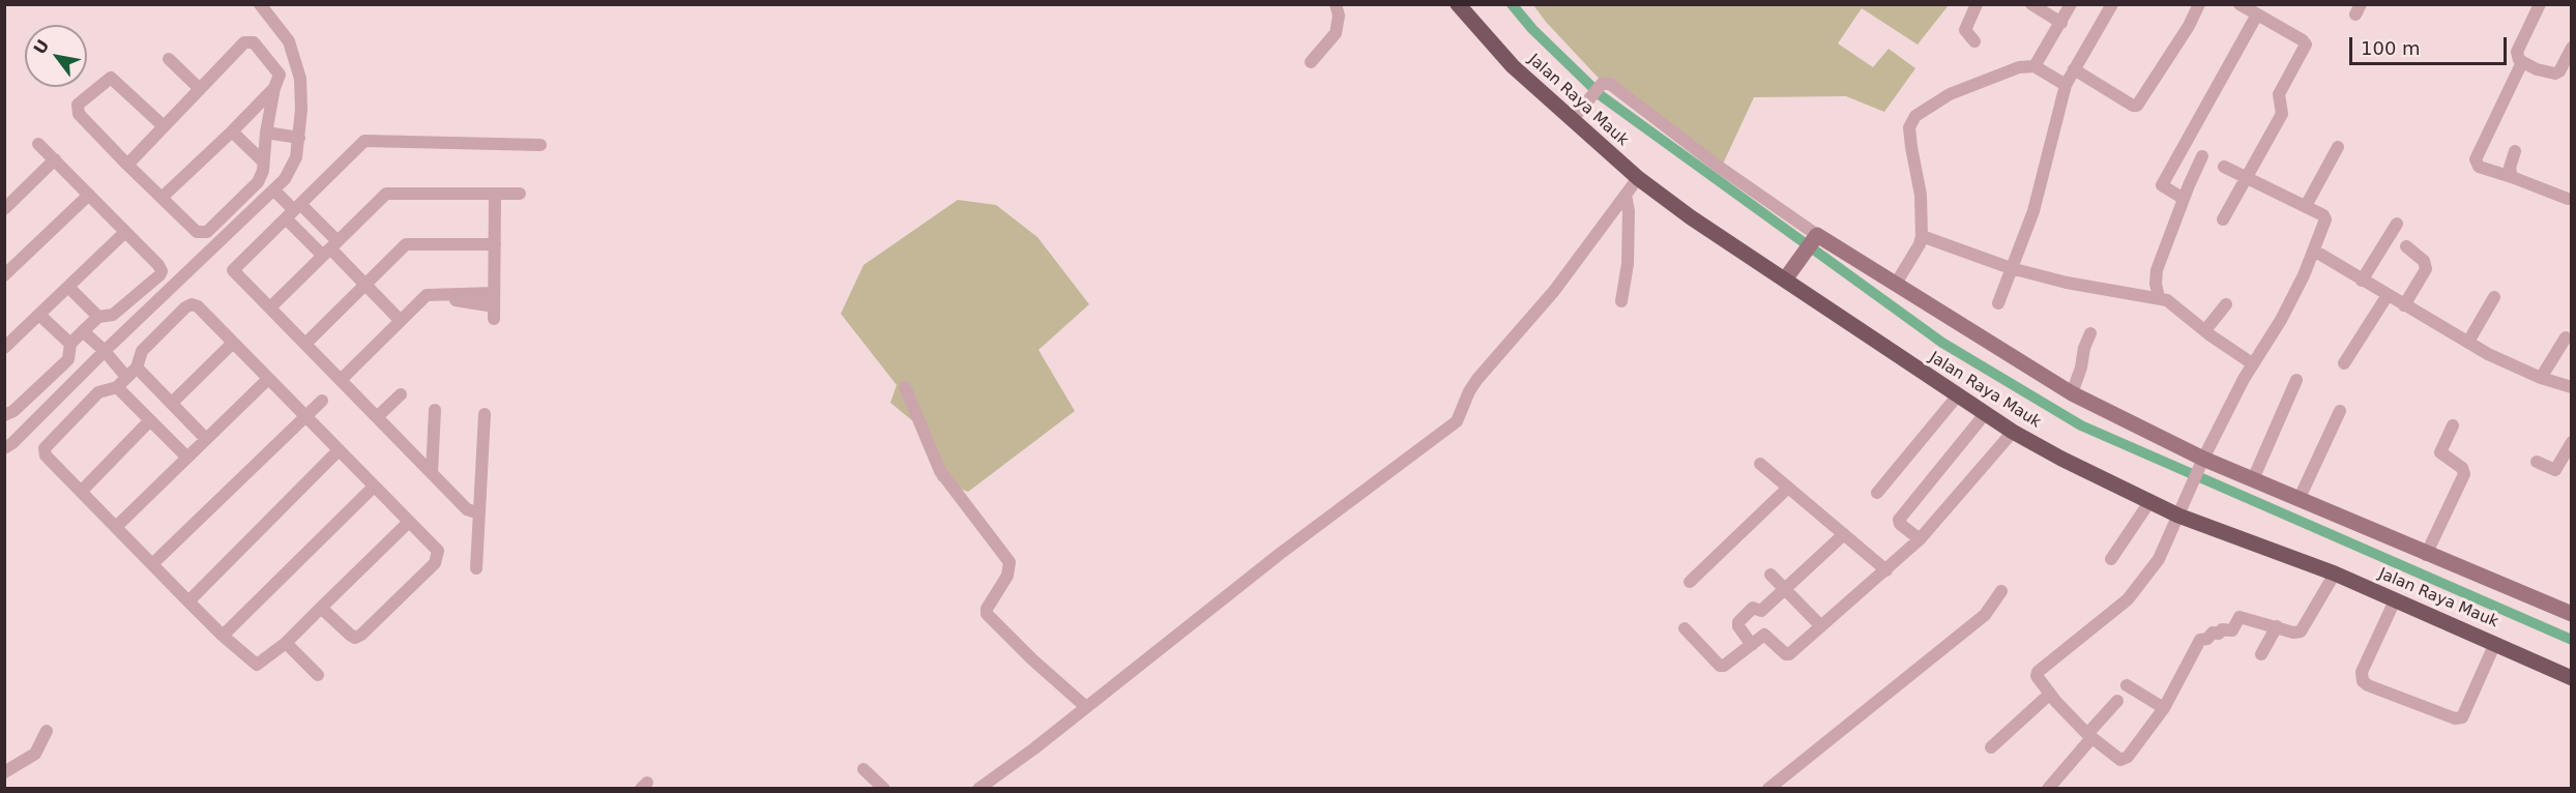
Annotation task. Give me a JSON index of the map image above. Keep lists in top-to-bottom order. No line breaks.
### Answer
{"streets":{"main road":["Jalan Raya Mauk"]},"scale_bar":"100 m","north":"top left"}
